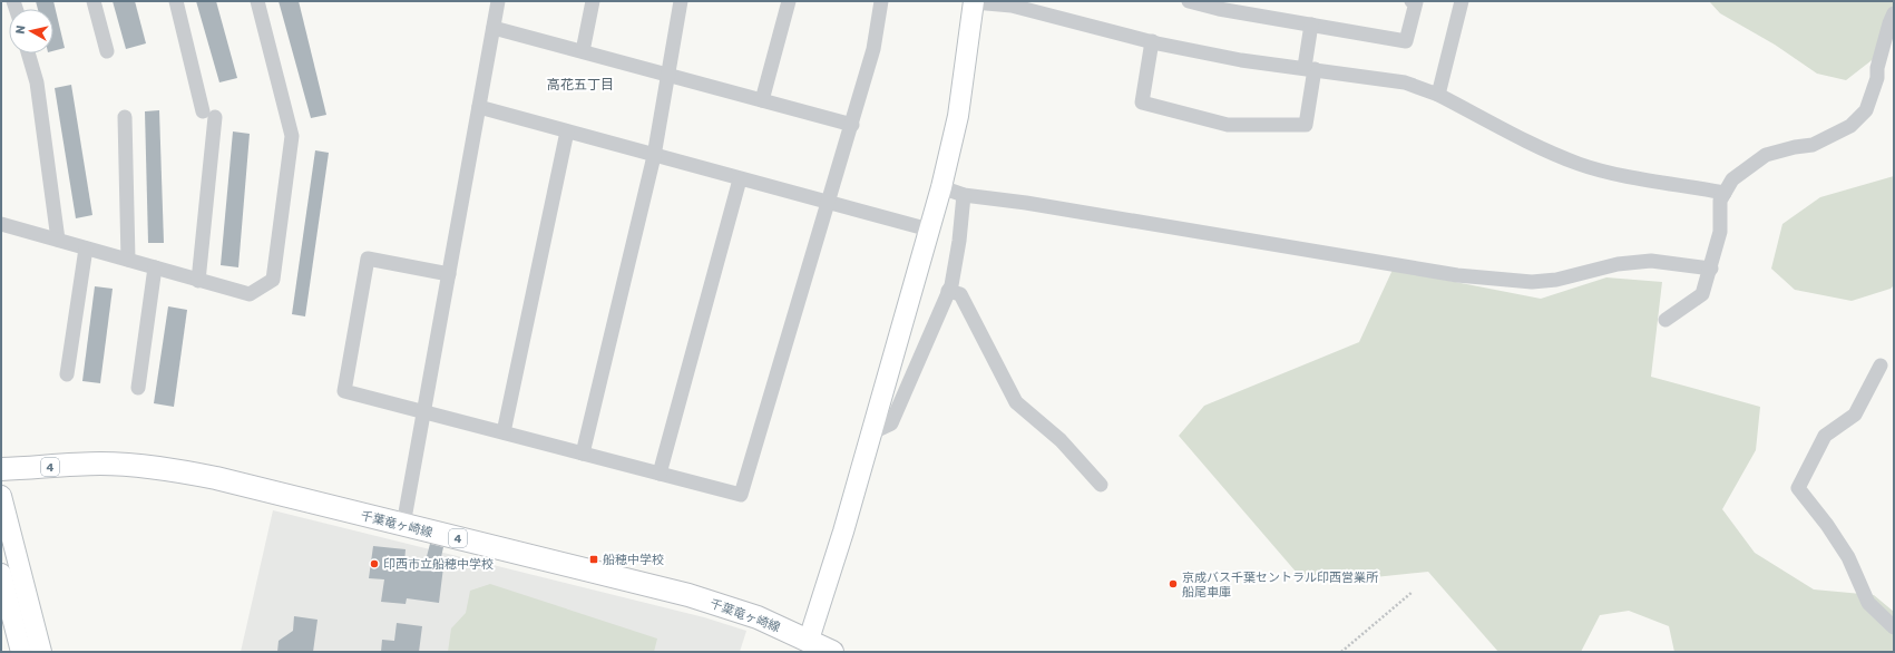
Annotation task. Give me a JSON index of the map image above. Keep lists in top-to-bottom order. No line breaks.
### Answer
{"streets":{"main road":["4","千葉竜ヶ崎線"]},"districts":["高花五丁目"],"places":{"transit":["船穂中学校"],"other":["印西市立船穂中学校","京成バス千葉セントラル印西営業所 船尾車庫"]},"north":"left"}
